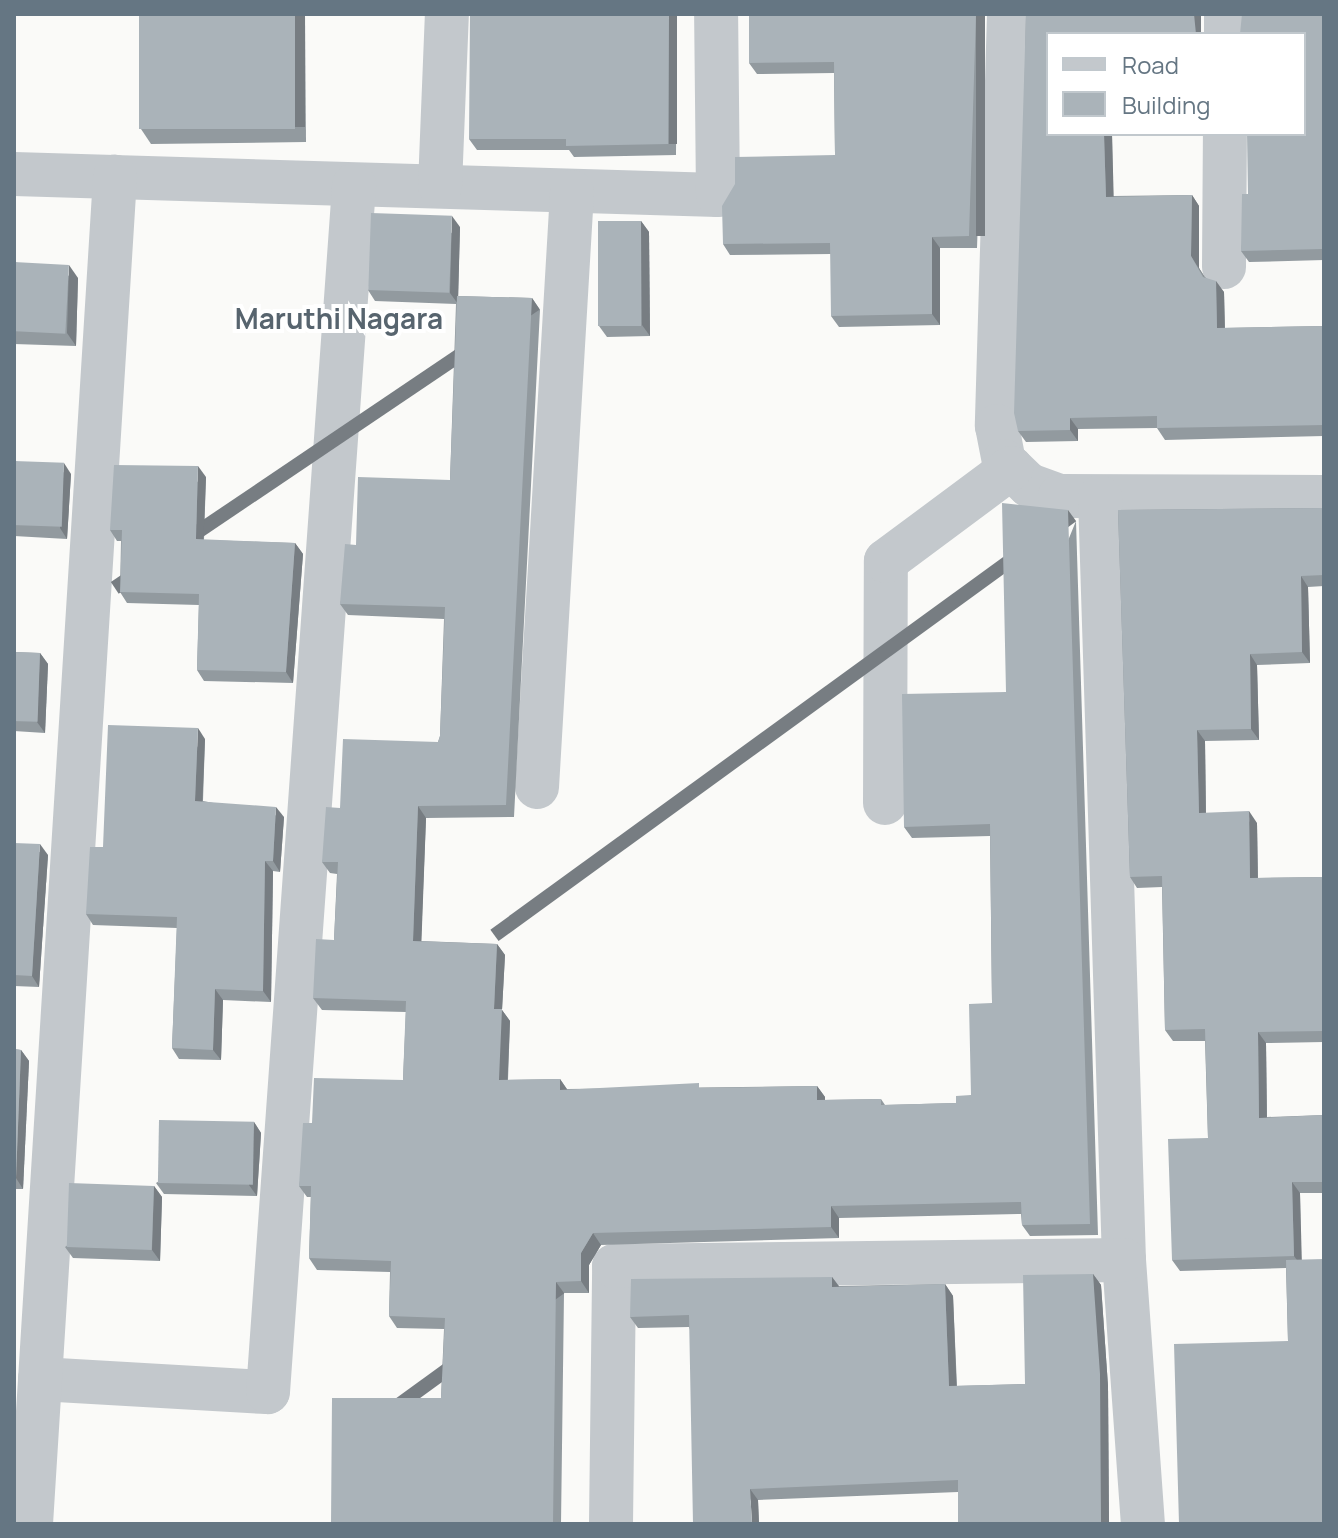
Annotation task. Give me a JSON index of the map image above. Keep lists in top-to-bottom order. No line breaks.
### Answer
{"districts":["Maruthi Nagara"],"legend":["Road","Building"]}
